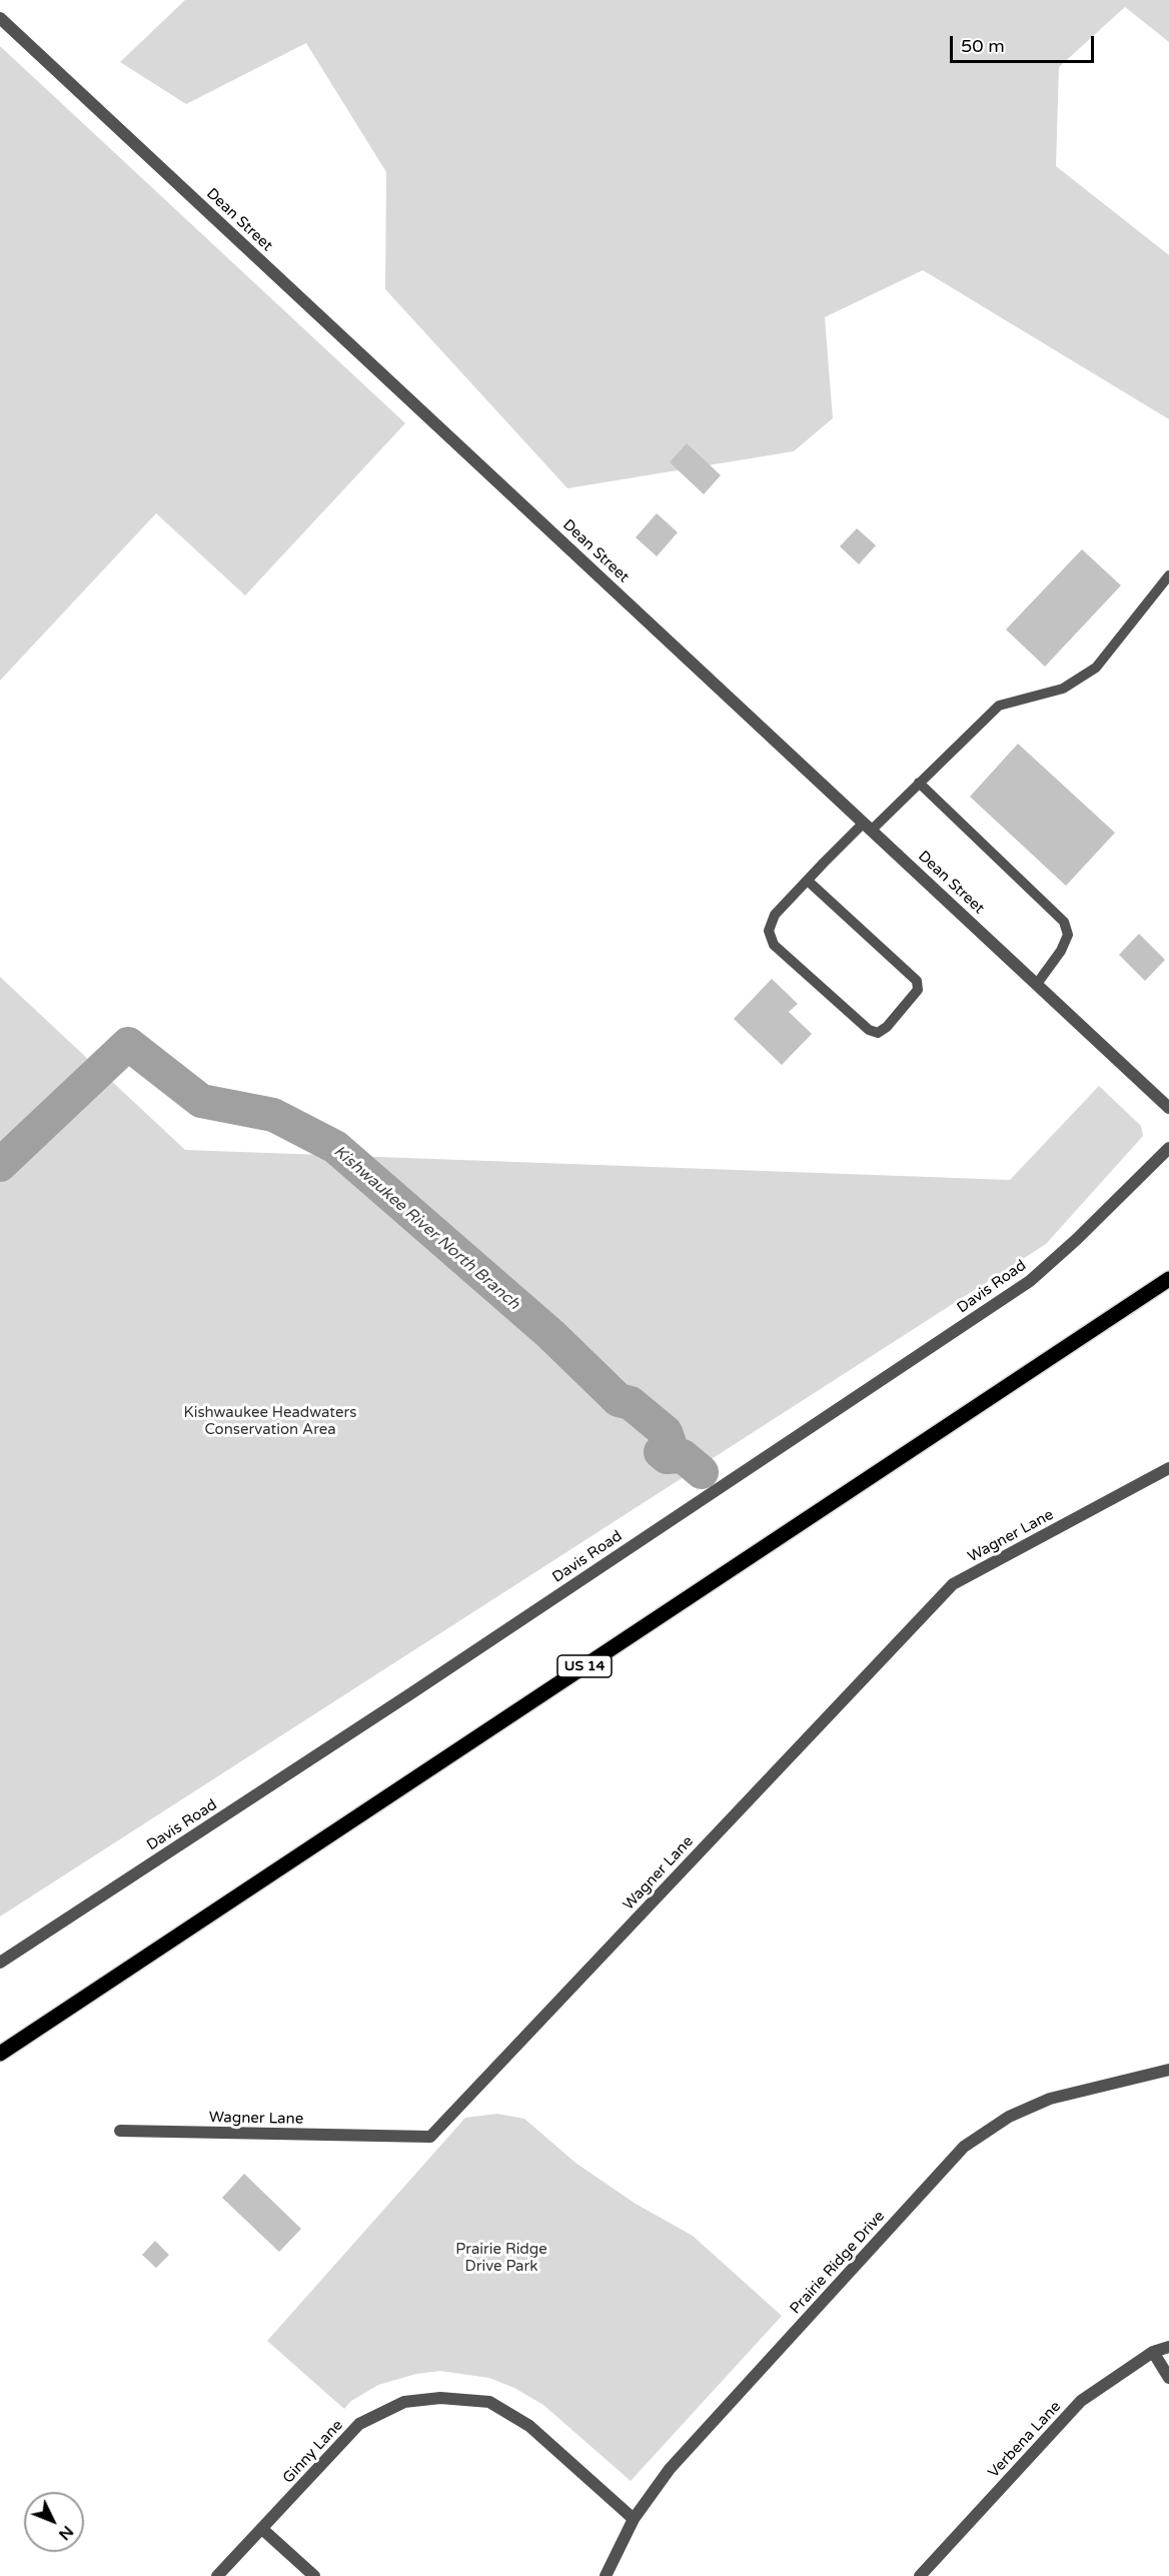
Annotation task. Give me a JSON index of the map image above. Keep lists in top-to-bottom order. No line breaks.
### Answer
{"streets":{"main road":["US 14"],"street":["Dean Street","Davis Road","Wagner Lane","Prairie Ridge Drive","Verbena Lane","Ginny Lane"]},"crossings":[["Prairie Ridge Drive","Ginny Lane"]],"water":["Kishwaukee River North Branch"],"parks":["Kishwaukee Headwaters Conservation Area","Prairie Ridge Drive Park"],"scale_bar":"50 m","north":"bottom right"}
